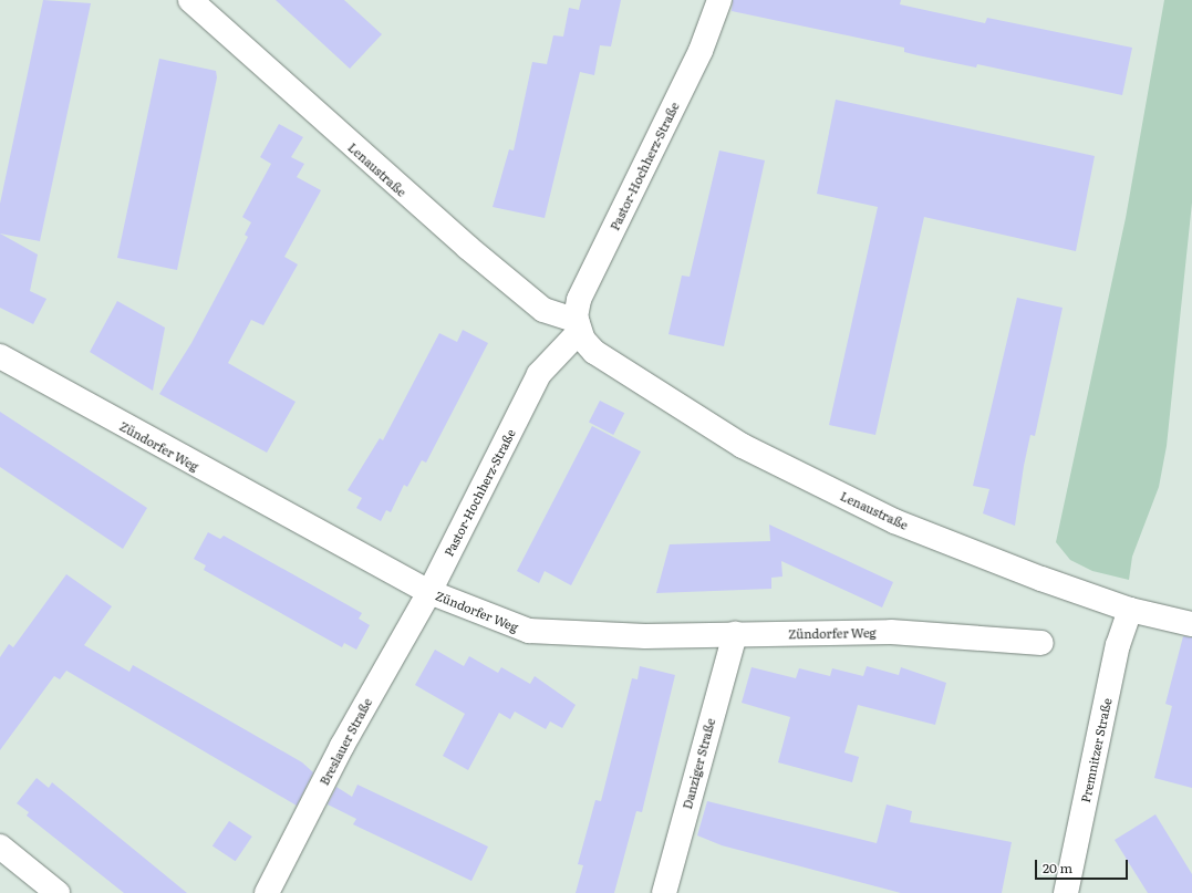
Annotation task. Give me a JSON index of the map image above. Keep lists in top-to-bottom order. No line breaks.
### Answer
{"streets":{"street":["Pastor-Hochherz-Straße","Lenaustraße","Zündorfer Weg","Breslauer Straße","Premnitzer Straße","Danziger Straße"]},"crossings":[["Pastor-Hochherz-Straße","Lenaustraße"],["Pastor-Hochherz-Straße","Zündorfer Weg"],["Pastor-Hochherz-Straße","Breslauer Straße"],["Lenaustraße","Premnitzer Straße"],["Zündorfer Weg","Breslauer Straße"],["Zündorfer Weg","Danziger Straße"]],"scale_bar":"20 m"}
